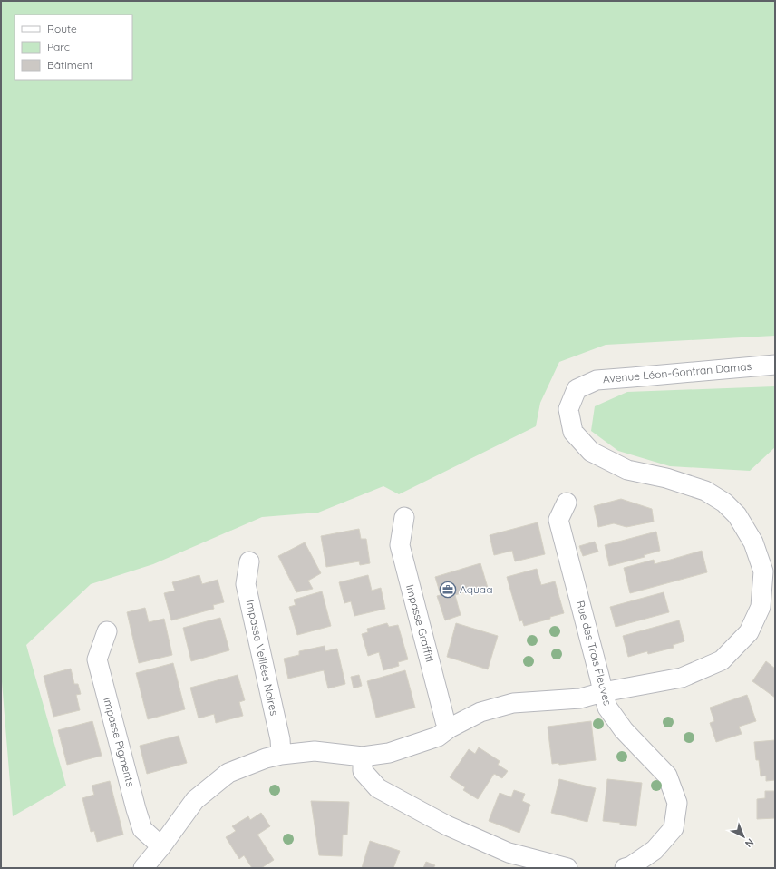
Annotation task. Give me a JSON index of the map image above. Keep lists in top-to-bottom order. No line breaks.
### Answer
{"streets":{"street":["Avenue Léon-Gontran Damas","Impasse Graffiti","Rue des Trois Fleuves","Impasse Veillées Noires","Impasse Pigments"]},"crossings":[["Avenue Léon-Gontran Damas","Impasse Graffiti"],["Avenue Léon-Gontran Damas","Rue des Trois Fleuves"],["Avenue Léon-Gontran Damas","Impasse Veillées Noires"],["Avenue Léon-Gontran Damas","Impasse Pigments"]],"places":{"office":["Aquaa"]},"legend":["Route","Parc","Bâtiment"],"north":"bottom right"}
